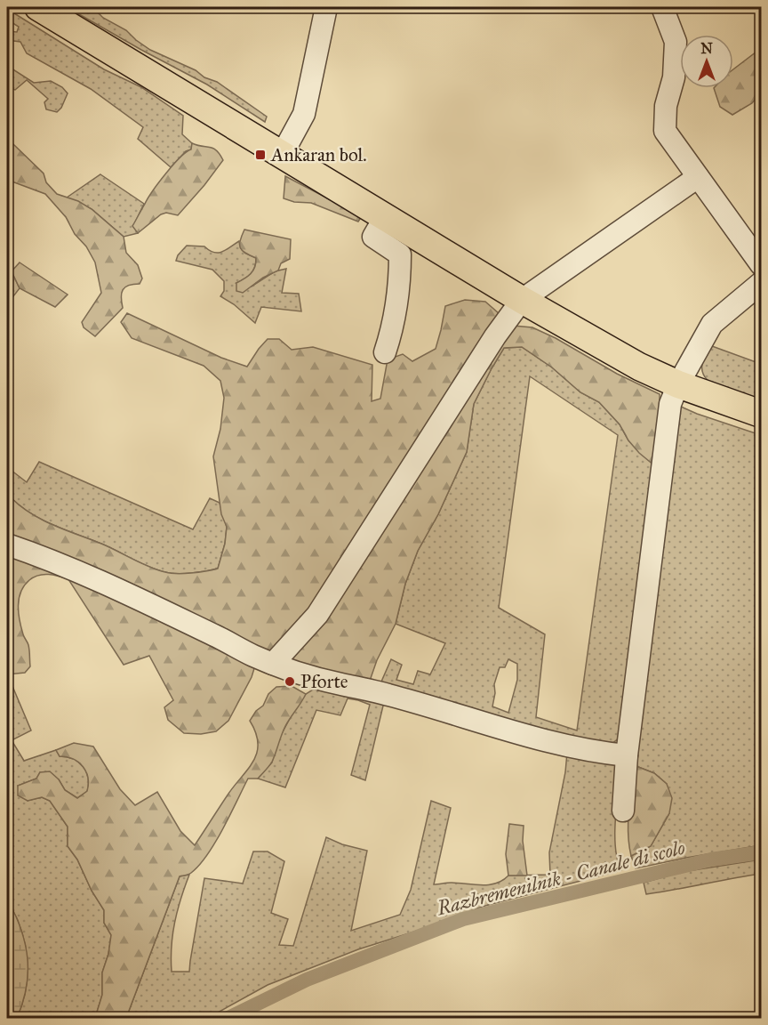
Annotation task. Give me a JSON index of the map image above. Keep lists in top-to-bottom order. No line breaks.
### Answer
{"water":["Razbremenilnik - Canale di scolo"],"places":{"transit":["Ankaran bol."],"other":["Pforte"]},"north":"top"}
